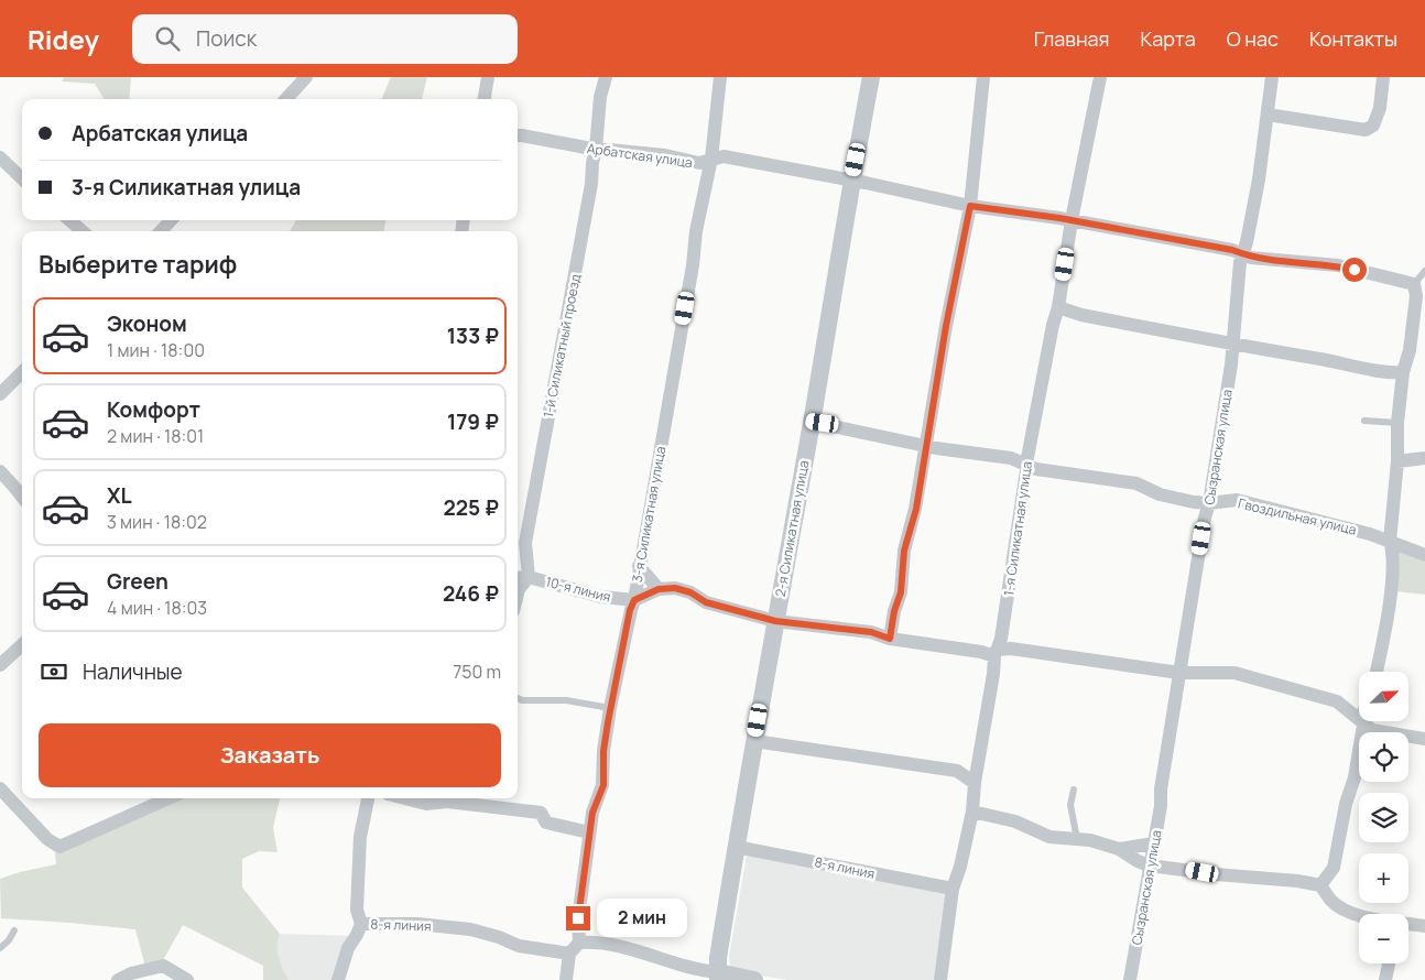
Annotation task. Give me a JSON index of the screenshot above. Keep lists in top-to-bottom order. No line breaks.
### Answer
{"streets":{"street":["Арбатская улица","1-й Силикатный проезд","Сызранская улица","3-я Силикатная улица","Гвоздильная улица","2-я Силикатная улица","1-я Силикатная улица","10-я линия","8-я линия"]},"crossings":[["Арбатская улица","1-й Силикатный проезд"],["Арбатская улица","Сызранская улица"],["Арбатская улица","3-я Силикатная улица"],["Арбатская улица","2-я Силикатная улица"],["Арбатская улица","1-я Силикатная улица"],["1-й Силикатный проезд","10-я линия"],["Сызранская улица","Гвоздильная улица"],["3-я Силикатная улица","10-я линия"],["Гвоздильная улица","2-я Силикатная улица"],["Гвоздильная улица","1-я Силикатная улица"],["2-я Силикатная улица","8-я линия"],["1-я Силикатная улица","8-я линия"]],"north":"top right","page":{"header":"Ridey","search":"Поиск","nav":["Главная","Карта","О нас","Контакты"],"banner":["Арбатская улица","3-я Силикатная улица"],"heading":"Выберите тариф","list":[{"name":"Эконом","note":"1 мин · 18:00","value":"133 ₽"},{"name":"Комфорт","note":"2 мин · 18:01","value":"179 ₽"},{"name":"XL","note":"3 мин · 18:02","value":"225 ₽"},{"name":"Green","note":"4 мин · 18:03","value":"246 ₽"}],"pay":["Наличные","750 m"],"map_buttons":["+","−"],"buttons":"Заказать","bubble":"2 мин"}}
